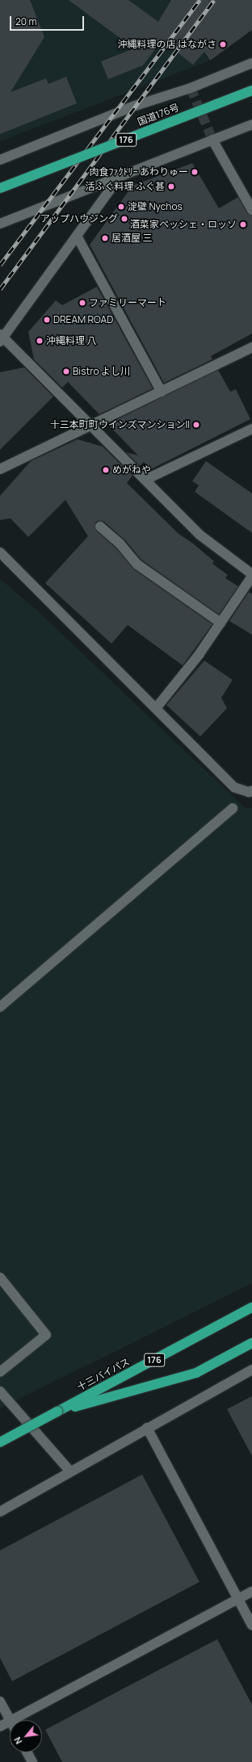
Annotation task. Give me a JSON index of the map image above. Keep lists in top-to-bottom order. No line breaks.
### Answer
{"streets":{"highway":["国道176号","176","十三バイパス"]},"crossings":[["176","十三バイパス"]],"places":["沖縄料理の店 はながさ","肉食ﾌｧｸﾄﾘｰ あわりゅー","活ふぐ料理 ふぐ甚","淀壁 Nychos","アップハウジング","酒菜家ペッシェ・ロッソ","居酒屋 三","ファミリーマート","DREAM ROAD","沖縄料理 八","Bistro よし川","十三本町町ウインズマンションII","めがねや"],"scale_bar":"20 m","north":"bottom left"}
